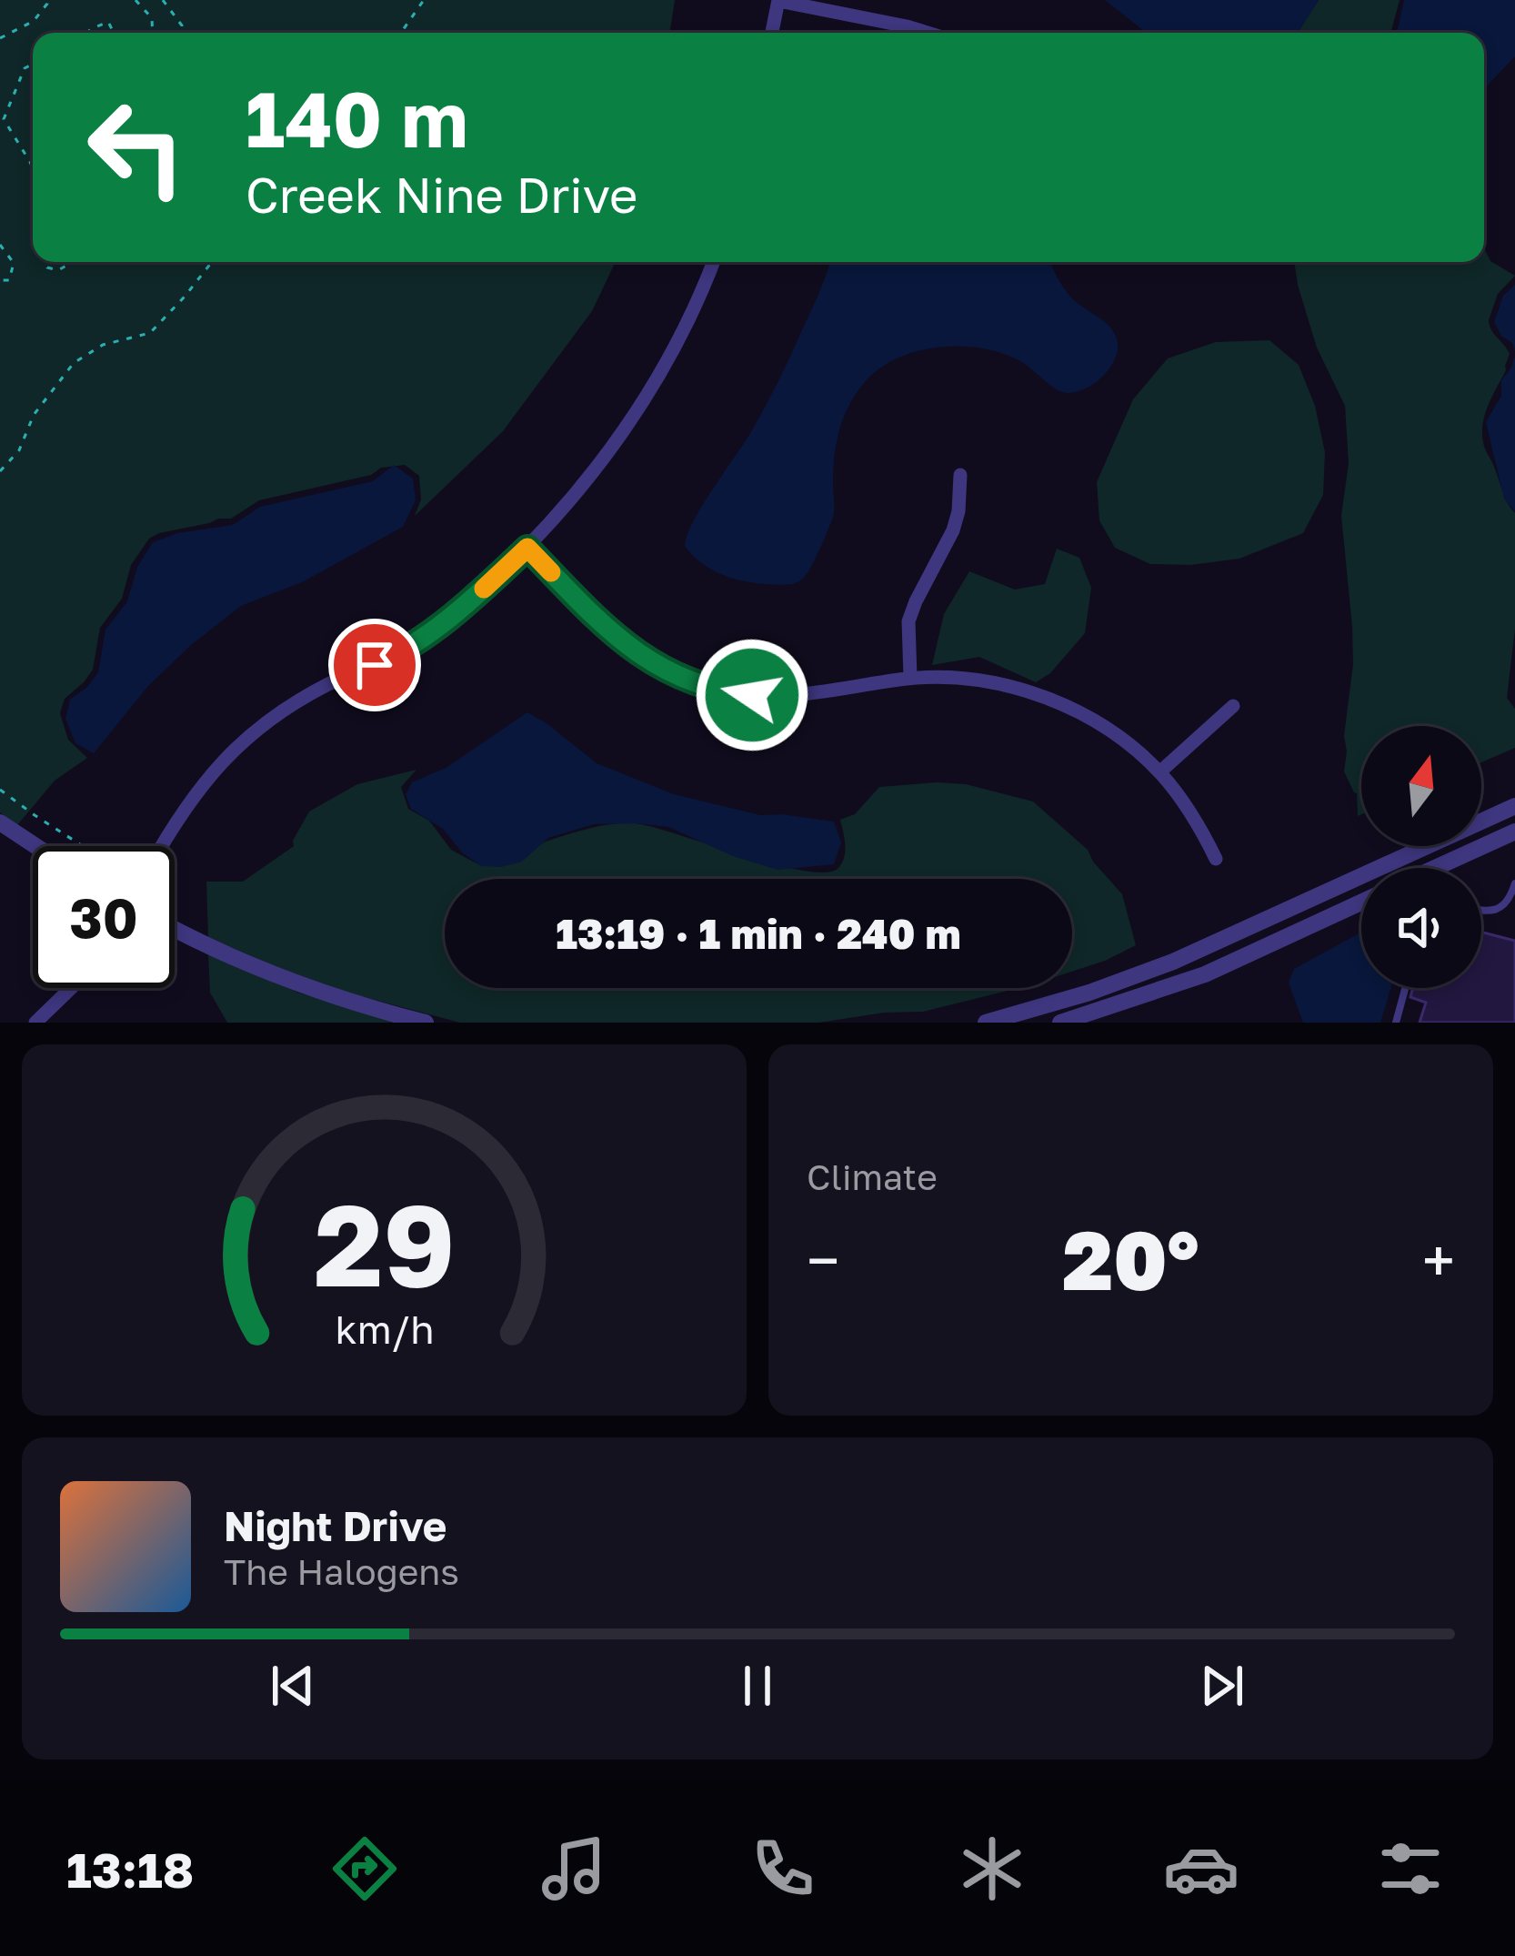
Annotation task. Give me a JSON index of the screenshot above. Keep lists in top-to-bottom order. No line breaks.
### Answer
{"north":"top","page":{"turn":["140 m","Creek Nine Drive"],"limit":"30","trip":"13:19 · 1 min · 240 m","tile":"Climate","heat":["−","20°","+"],"song":["Night Drive","The Halogens"],"tabs":"13:18","gauge":["29","km/h"]}}
